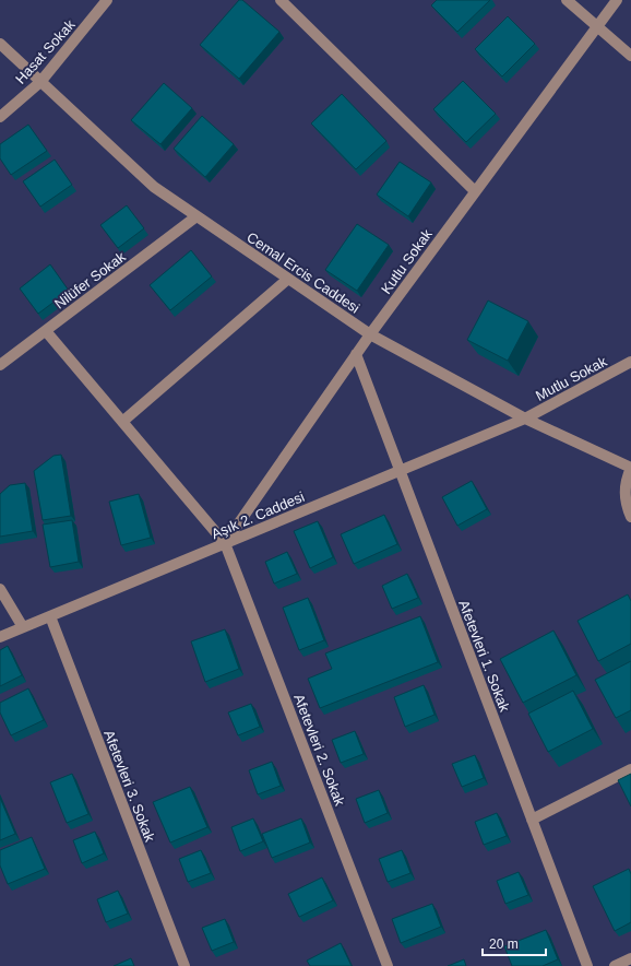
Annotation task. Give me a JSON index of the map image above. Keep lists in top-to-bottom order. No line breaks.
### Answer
{"streets":{"street":["Hasat Sokak","Kutlu Sokak","Cemal Ercis Caddesi","Nilüfer Sokak","Mutlu Sokak","Aşık 2. Caddesi","Afetevleri 1. Sokak","Afetevleri 2. Sokak","Afetevleri 3. Sokak"]},"crossings":[["Hasat Sokak","Cemal Ercis Caddesi"],["Kutlu Sokak","Cemal Ercis Caddesi"],["Kutlu Sokak","Aşık 2. Caddesi"],["Kutlu Sokak","Afetevleri 1. Sokak"],["Kutlu Sokak","Afetevleri 2. Sokak"],["Cemal Ercis Caddesi","Nilüfer Sokak"],["Cemal Ercis Caddesi","Mutlu Sokak"],["Cemal Ercis Caddesi","Aşık 2. Caddesi"],["Nilüfer Sokak","Afetevleri 2. Sokak"],["Mutlu Sokak","Aşık 2. Caddesi"],["Aşık 2. Caddesi","Afetevleri 1. Sokak"],["Aşık 2. Caddesi","Afetevleri 2. Sokak"],["Aşık 2. Caddesi","Afetevleri 3. Sokak"]],"scale_bar":"20 m"}
